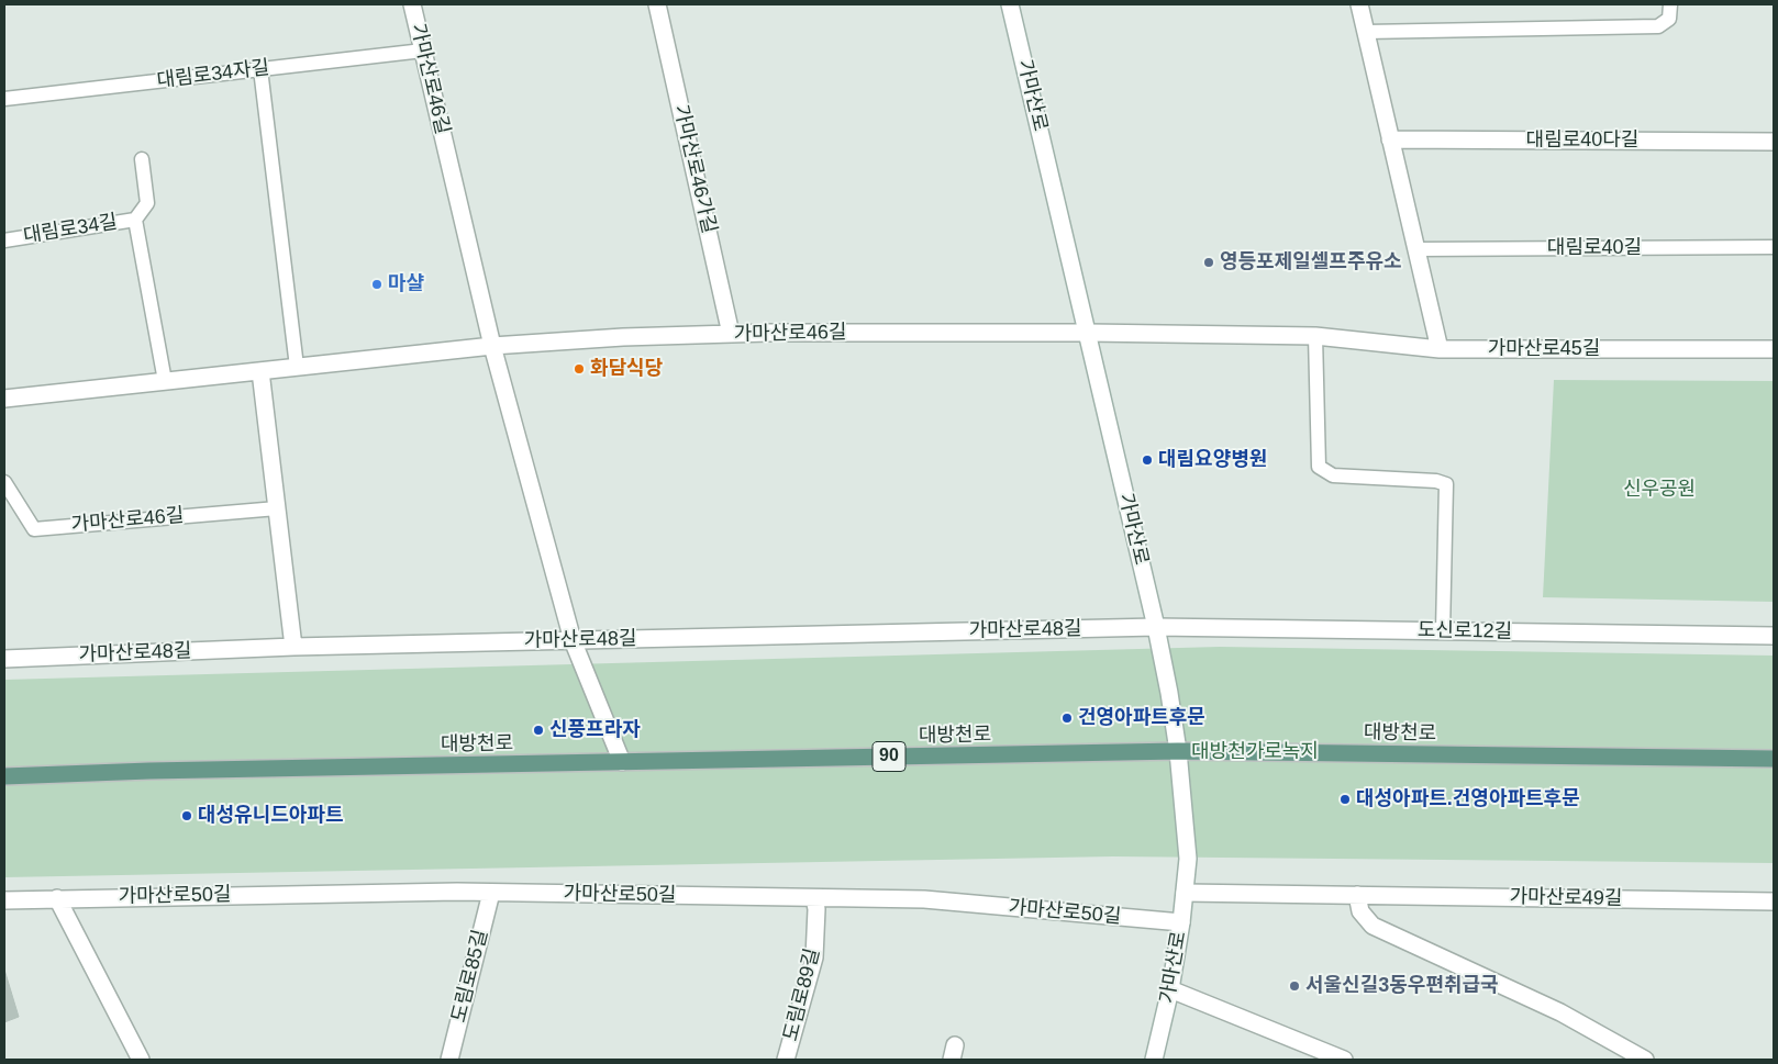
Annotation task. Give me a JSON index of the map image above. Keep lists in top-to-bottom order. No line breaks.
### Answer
{"streets":{"main road":["대방천로","90"],"street":["가마산로46길","가마산로","대림로40다길","가마산로46가길","가마산로45길","가마산로48길","도신로12길","가마산로50길","가마산로49길","도림로85길","도림로89길"],"lane":["대림로34자길","대림로34길","대림로40길"]},"crossings":[["대림로34자길","가마산로46길"],["가마산로46길","가마산로"],["가마산로46길","가마산로46가길"],["가마산로46길","가마산로45길"],["가마산로46길","가마산로48길"],["가마산로46길","대방천로"],["가마산로","가마산로45길"],["가마산로","가마산로48길"],["가마산로","도신로12길"],["가마산로","대방천로"],["가마산로","가마산로50길"],["가마산로","가마산로49길"],["가마산로48길","도신로12길"],["가마산로50길","도림로85길"],["가마산로50길","도림로89길"]],"parks":["신우공원","대방천가로녹지"],"places":["영등포제일셀프주유소","마샬","화담식당","대림요양병원","건영아파트후문","신풍프라자","대성아파트.건영아파트후문","대성유니드아파트","서울신길3동우편취급국"]}
